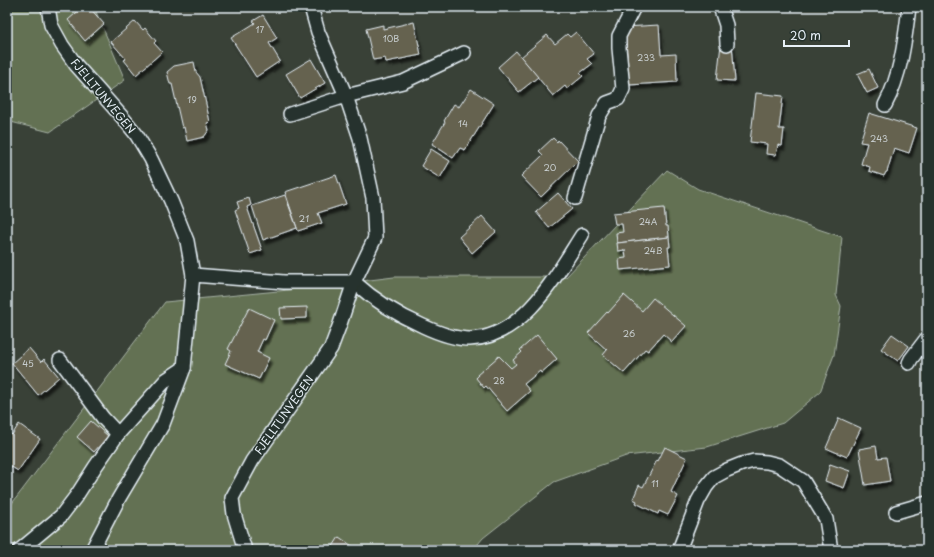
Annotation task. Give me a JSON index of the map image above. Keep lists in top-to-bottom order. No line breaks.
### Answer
{"streets":{"lane":["FJELLTUNVEGEN"]},"house_numbers":["17","10B","233","19","14","243","20","21","24A","24B","26","45","28","11"],"scale_bar":"20 m"}
